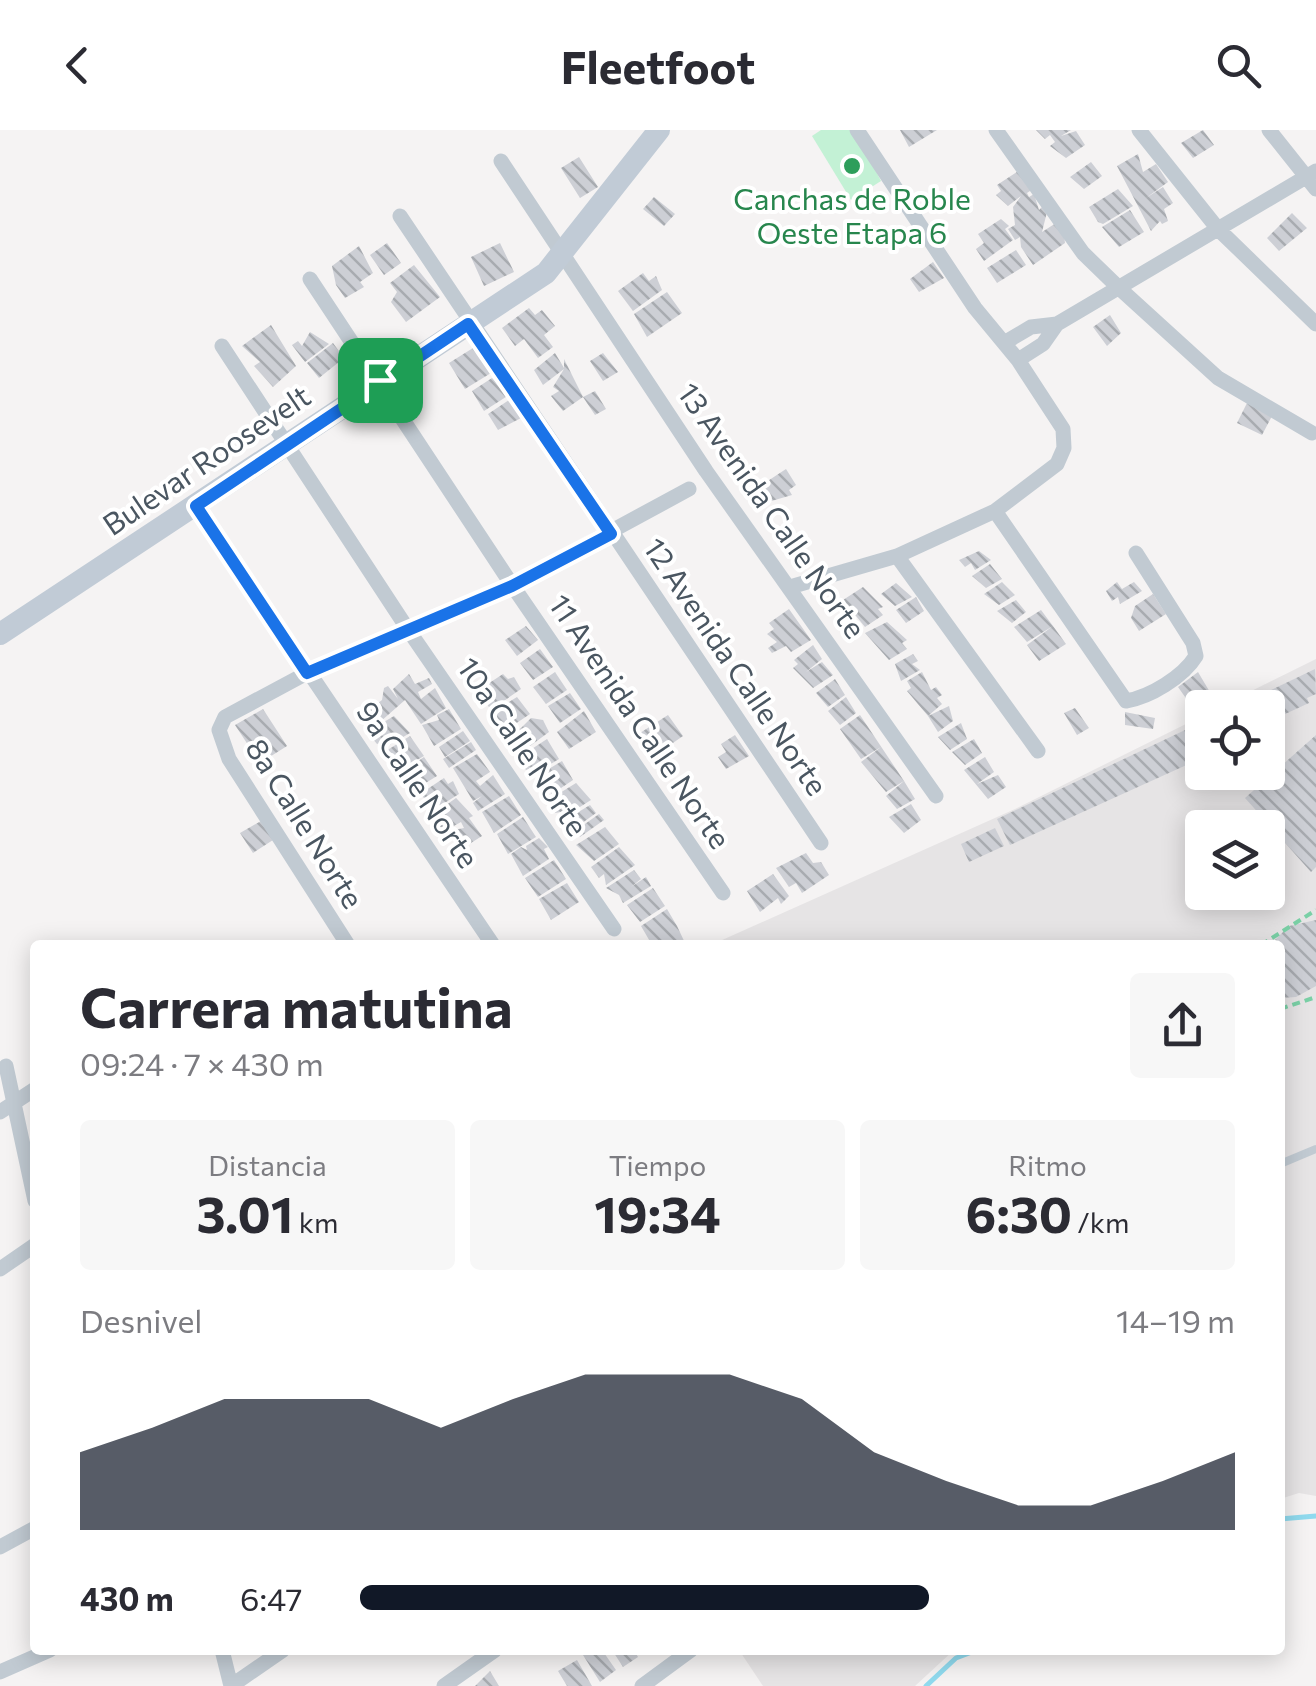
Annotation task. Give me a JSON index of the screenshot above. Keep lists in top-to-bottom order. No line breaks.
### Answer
{"streets":{"main road":["Bulevar Roosevelt"],"street":["13 Avenida Calle Norte","12 Avenida Calle Norte","11 Avenida Calle Norte","10a Calle Norte","9a Calle Norte","8a Calle Norte"]},"crossings":[["Bulevar Roosevelt","13 Avenida Calle Norte"],["Bulevar Roosevelt","12 Avenida Calle Norte"],["Bulevar Roosevelt","11 Avenida Calle Norte"],["Bulevar Roosevelt","10a Calle Norte"],["Bulevar Roosevelt","9a Calle Norte"],["9a Calle Norte","8a Calle Norte"]],"places":["Canchas de Roble Oeste Etapa 6"],"page":{"header":"Fleetfoot","heading":["Carrera matutina","09:24 · 7 × 430 m"],"stats":[["Distancia","3.01 km"],["Tiempo","19:34"],["Ritmo","6:30 /km"]],"chart":["Desnivel","14–19 m"],"list":[{"name":"430 m","note":"6:47"}]}}
